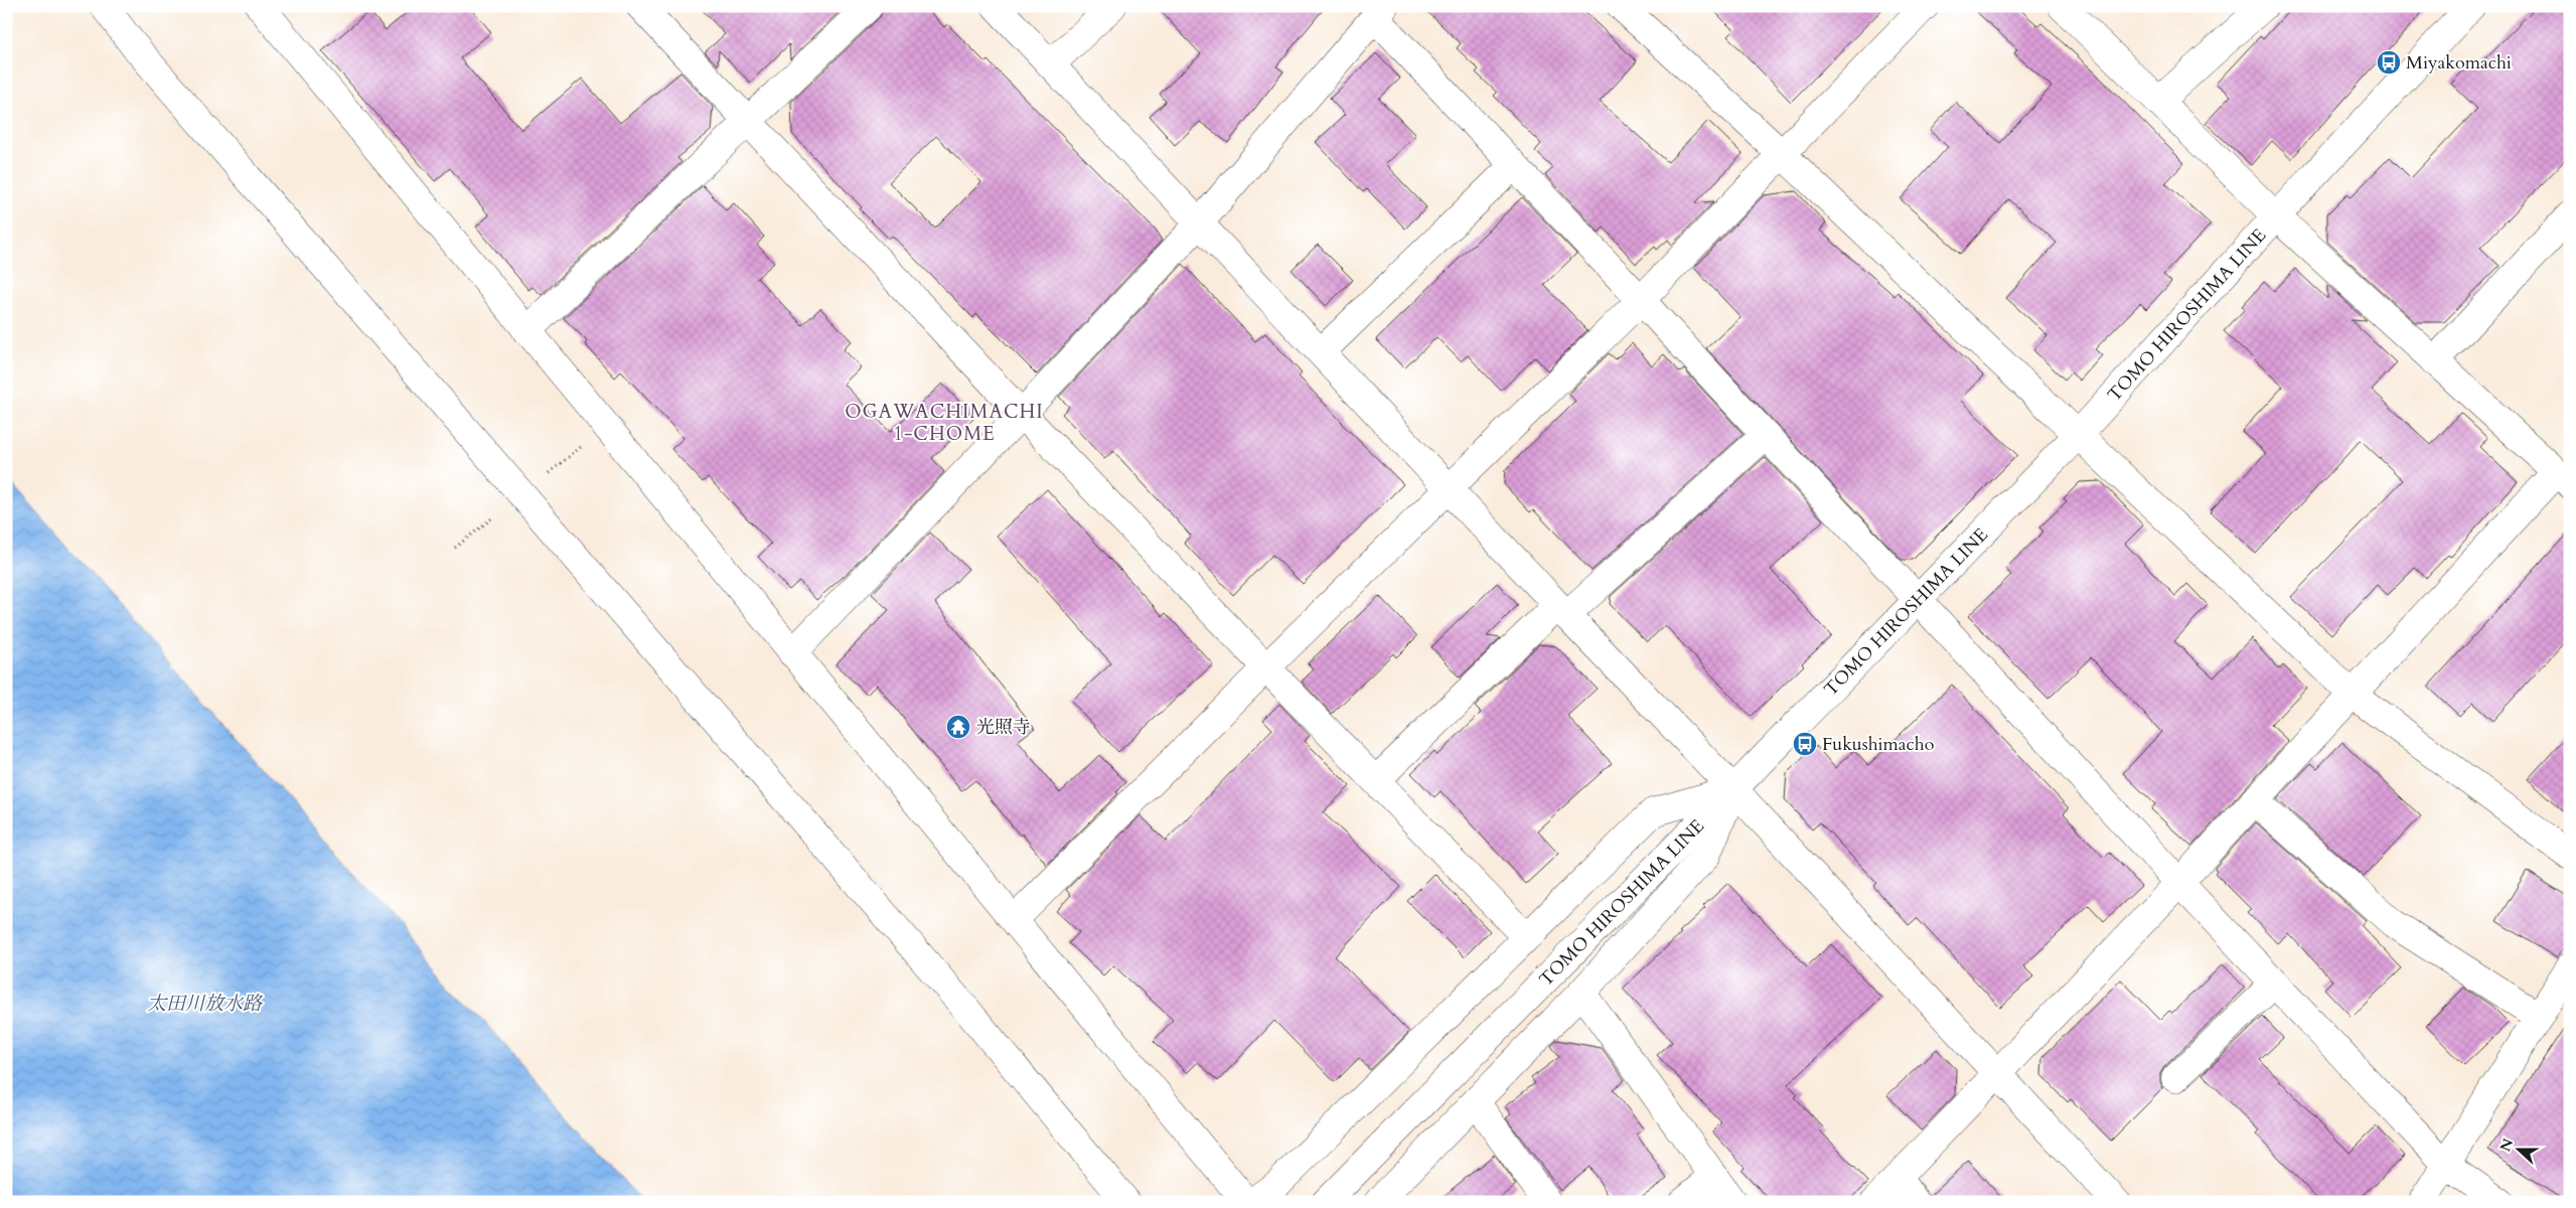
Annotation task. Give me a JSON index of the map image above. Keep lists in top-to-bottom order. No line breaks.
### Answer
{"streets":{"street":["TOMO HIROSHIMA LINE"]},"districts":["OGAWACHIMACHI 1-CHOME"],"water":["太田川放水路"],"places":{"bus stop":["Miyakomachi","Fukushimacho"],"temple":["光照寺"]},"north":"left"}
